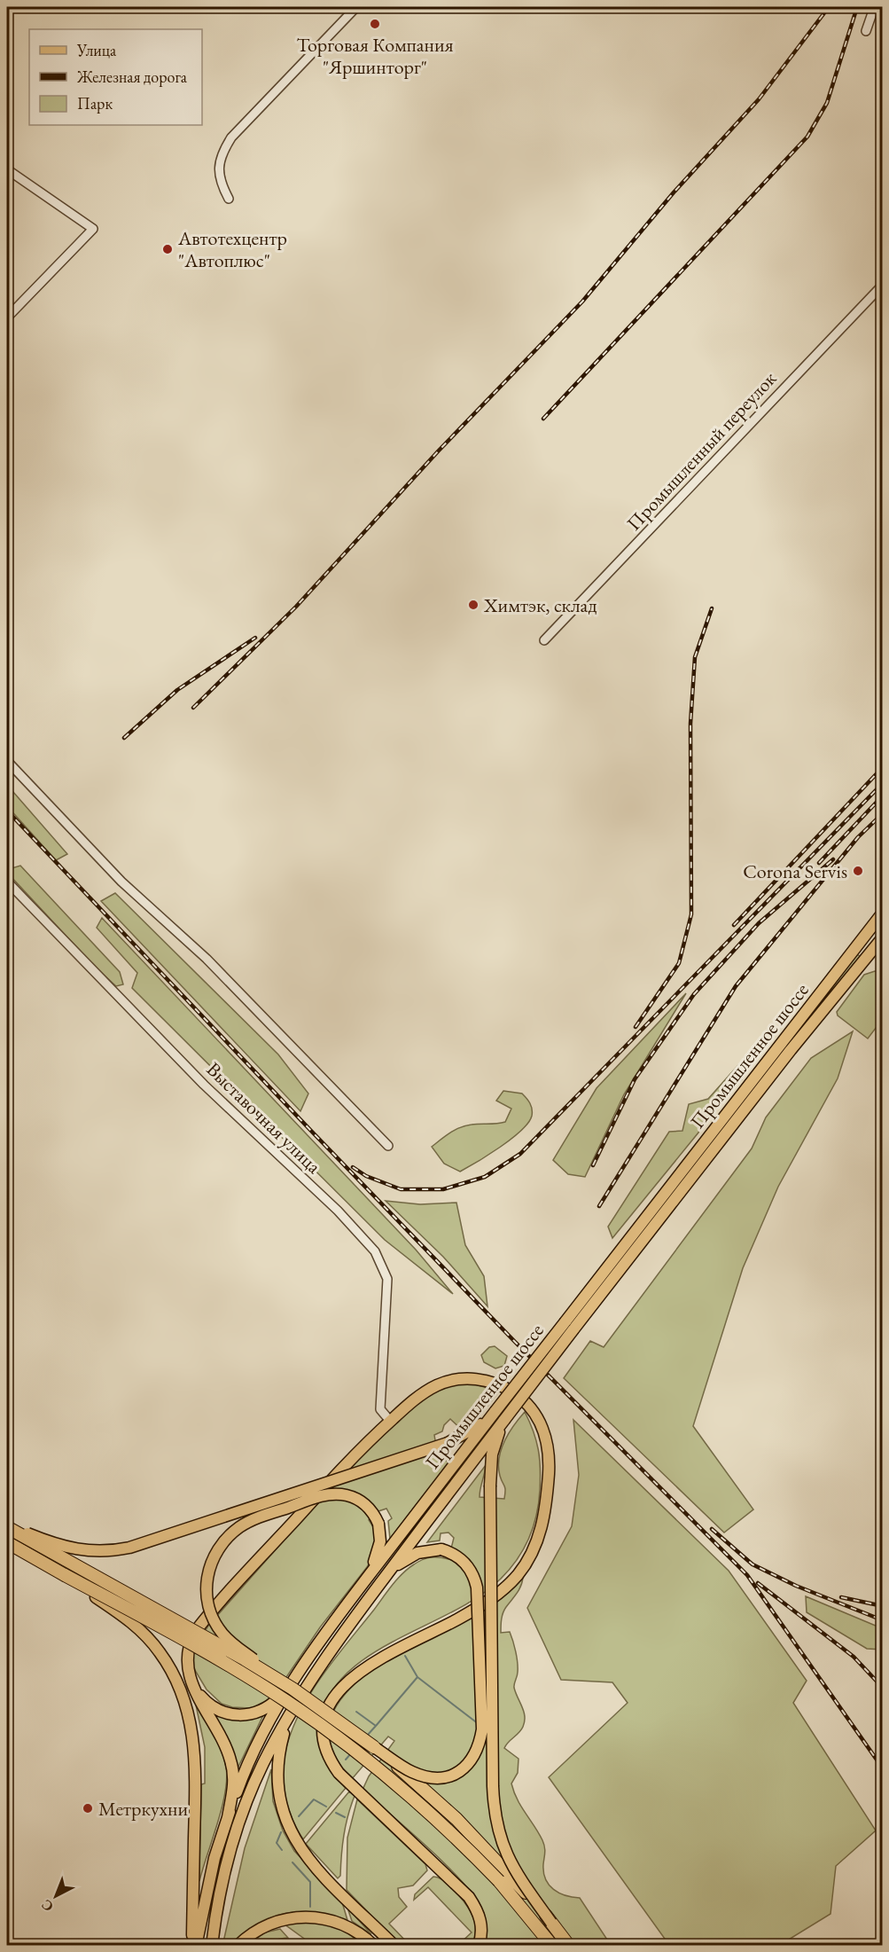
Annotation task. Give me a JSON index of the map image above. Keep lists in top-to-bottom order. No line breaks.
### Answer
{"streets":{"main road":["Промышленное шоссе"],"street":["Промышленный переулок","Выставочная улица"]},"places":["Торговая Компания \"Яршинторг\"","Автотехцентр \"Автоплюс\"","Химтэк, склад","Corona Servis","Метркухни"],"legend":["Улица","Железная дорога","Парк"],"north":"bottom left"}
